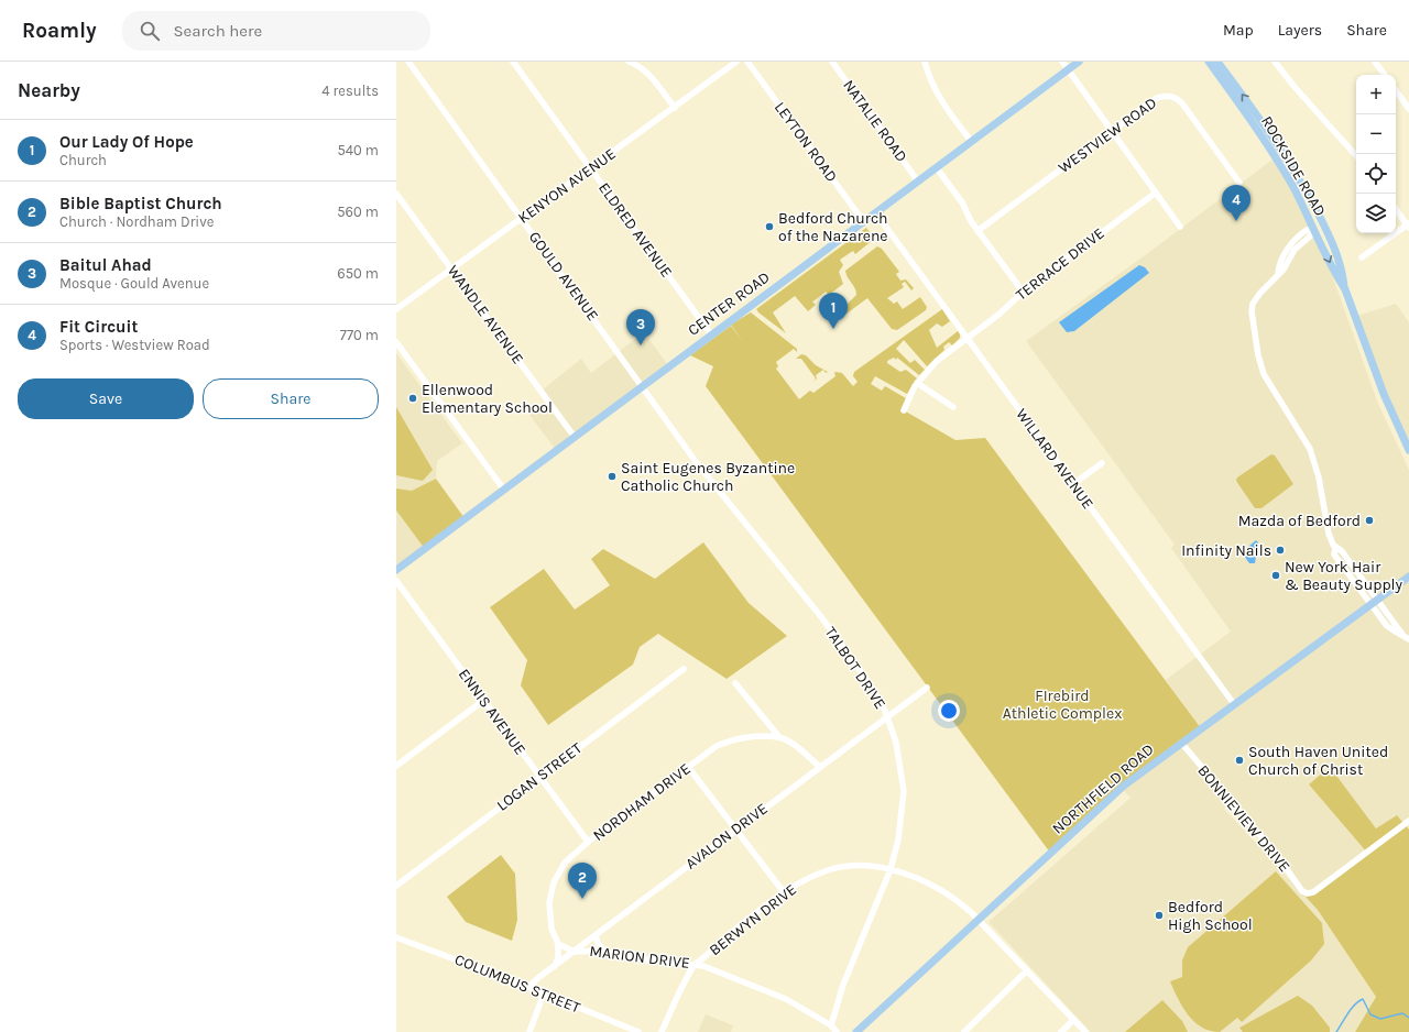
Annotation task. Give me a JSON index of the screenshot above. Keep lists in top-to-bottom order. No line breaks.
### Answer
{"streets":{"main road":["ROCKSIDE ROAD","CENTER ROAD","NORTHFIELD ROAD"],"street":["NATALIE ROAD","WESTVIEW ROAD","LEYTON ROAD","KENYON AVENUE","ELDRED AVENUE","TERRACE DRIVE","GOULD AVENUE","WANDLE AVENUE","WILLARD AVENUE","TALBOT DRIVE","ENNIS AVENUE","LOGAN STREET","NORDHAM DRIVE","BONNIEVIEW DRIVE","AVALON DRIVE","BERWYN DRIVE","MARION DRIVE","COLUMBUS STREET"]},"crossings":[["NATALIE ROAD","CENTER ROAD"],["LEYTON ROAD","CENTER ROAD"],["KENYON AVENUE","ELDRED AVENUE"],["KENYON AVENUE","GOULD AVENUE"],["KENYON AVENUE","WANDLE AVENUE"],["ELDRED AVENUE","CENTER ROAD"],["TERRACE DRIVE","WILLARD AVENUE"],["GOULD AVENUE","CENTER ROAD"],["GOULD AVENUE","TALBOT DRIVE"],["CENTER ROAD","WANDLE AVENUE"],["CENTER ROAD","WILLARD AVENUE"],["CENTER ROAD","TALBOT DRIVE"],["WILLARD AVENUE","NORTHFIELD ROAD"],["TALBOT DRIVE","AVALON DRIVE"],["TALBOT DRIVE","BERWYN DRIVE"],["TALBOT DRIVE","MARION DRIVE"],["ENNIS AVENUE","LOGAN STREET"],["ENNIS AVENUE","NORDHAM DRIVE"],["NORTHFIELD ROAD","BONNIEVIEW DRIVE"],["NORTHFIELD ROAD","BERWYN DRIVE"],["NORDHAM DRIVE","AVALON DRIVE"],["NORDHAM DRIVE","MARION DRIVE"],["AVALON DRIVE","MARION DRIVE"],["AVALON DRIVE","COLUMBUS STREET"],["BERWYN DRIVE","MARION DRIVE"]],"parks":["FIrebird Athletic Complex"],"places":["Bedford Church of the Nazarene","Ellenwood Elementary School","Saint Eugenes Byzantine Catholic Church","Mazda of Bedford","Infinity Nails","New York Hair & Beauty Supply","South Haven United Church of Christ","Bedford High School"],"page":{"header":"Roamly","search":"Search here","nav":["Map","Layers","Share"],"heading":["Nearby","4 results"],"map_buttons":["+","−"],"list":[{"mark":"1","name":"Our Lady Of Hope","note":"Church","value":"540 m"},{"mark":"2","name":"Bible Baptist Church","note":"Church · Nordham Drive","value":"560 m"},{"mark":"3","name":"Baitul Ahad","note":"Mosque · Gould Avenue","value":"650 m"},{"mark":"4","name":"Fit Circuit","note":"Sports · Westview Road","value":"770 m"}],"pins":["4","1","3","2"],"buttons":["Save","Share"]}}
